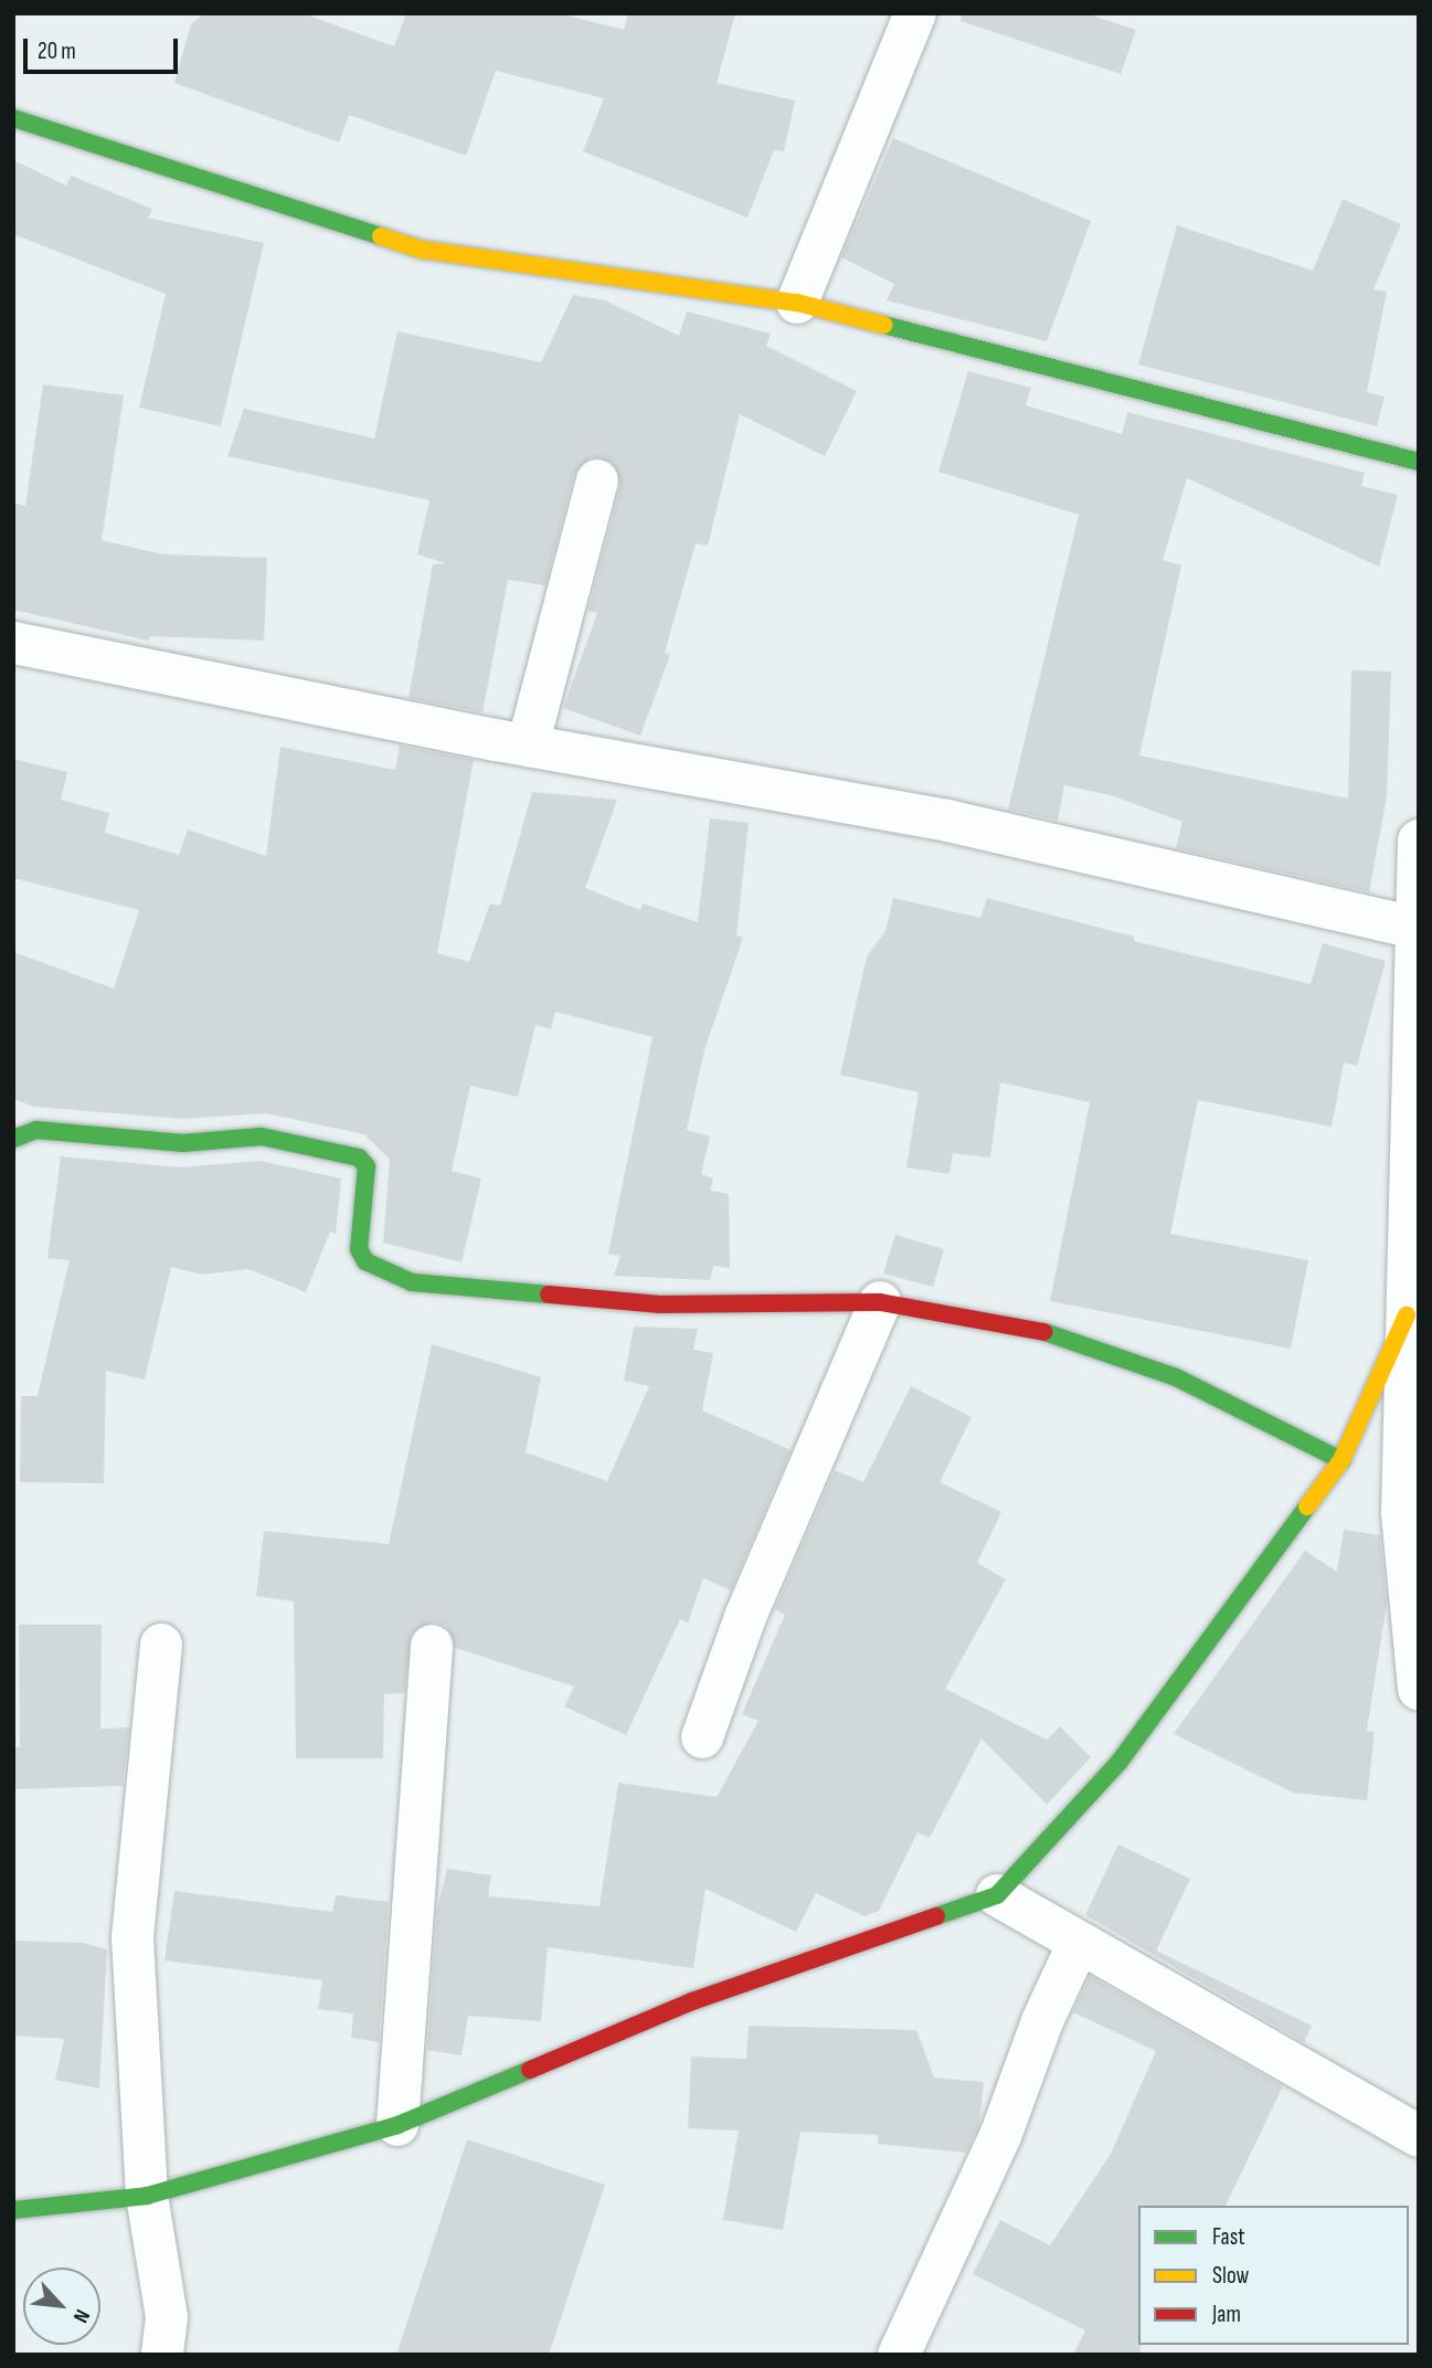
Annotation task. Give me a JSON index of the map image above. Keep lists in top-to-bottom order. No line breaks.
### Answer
{"legend":["Fast","Slow","Jam"],"scale_bar":"20 m","north":"bottom right"}
